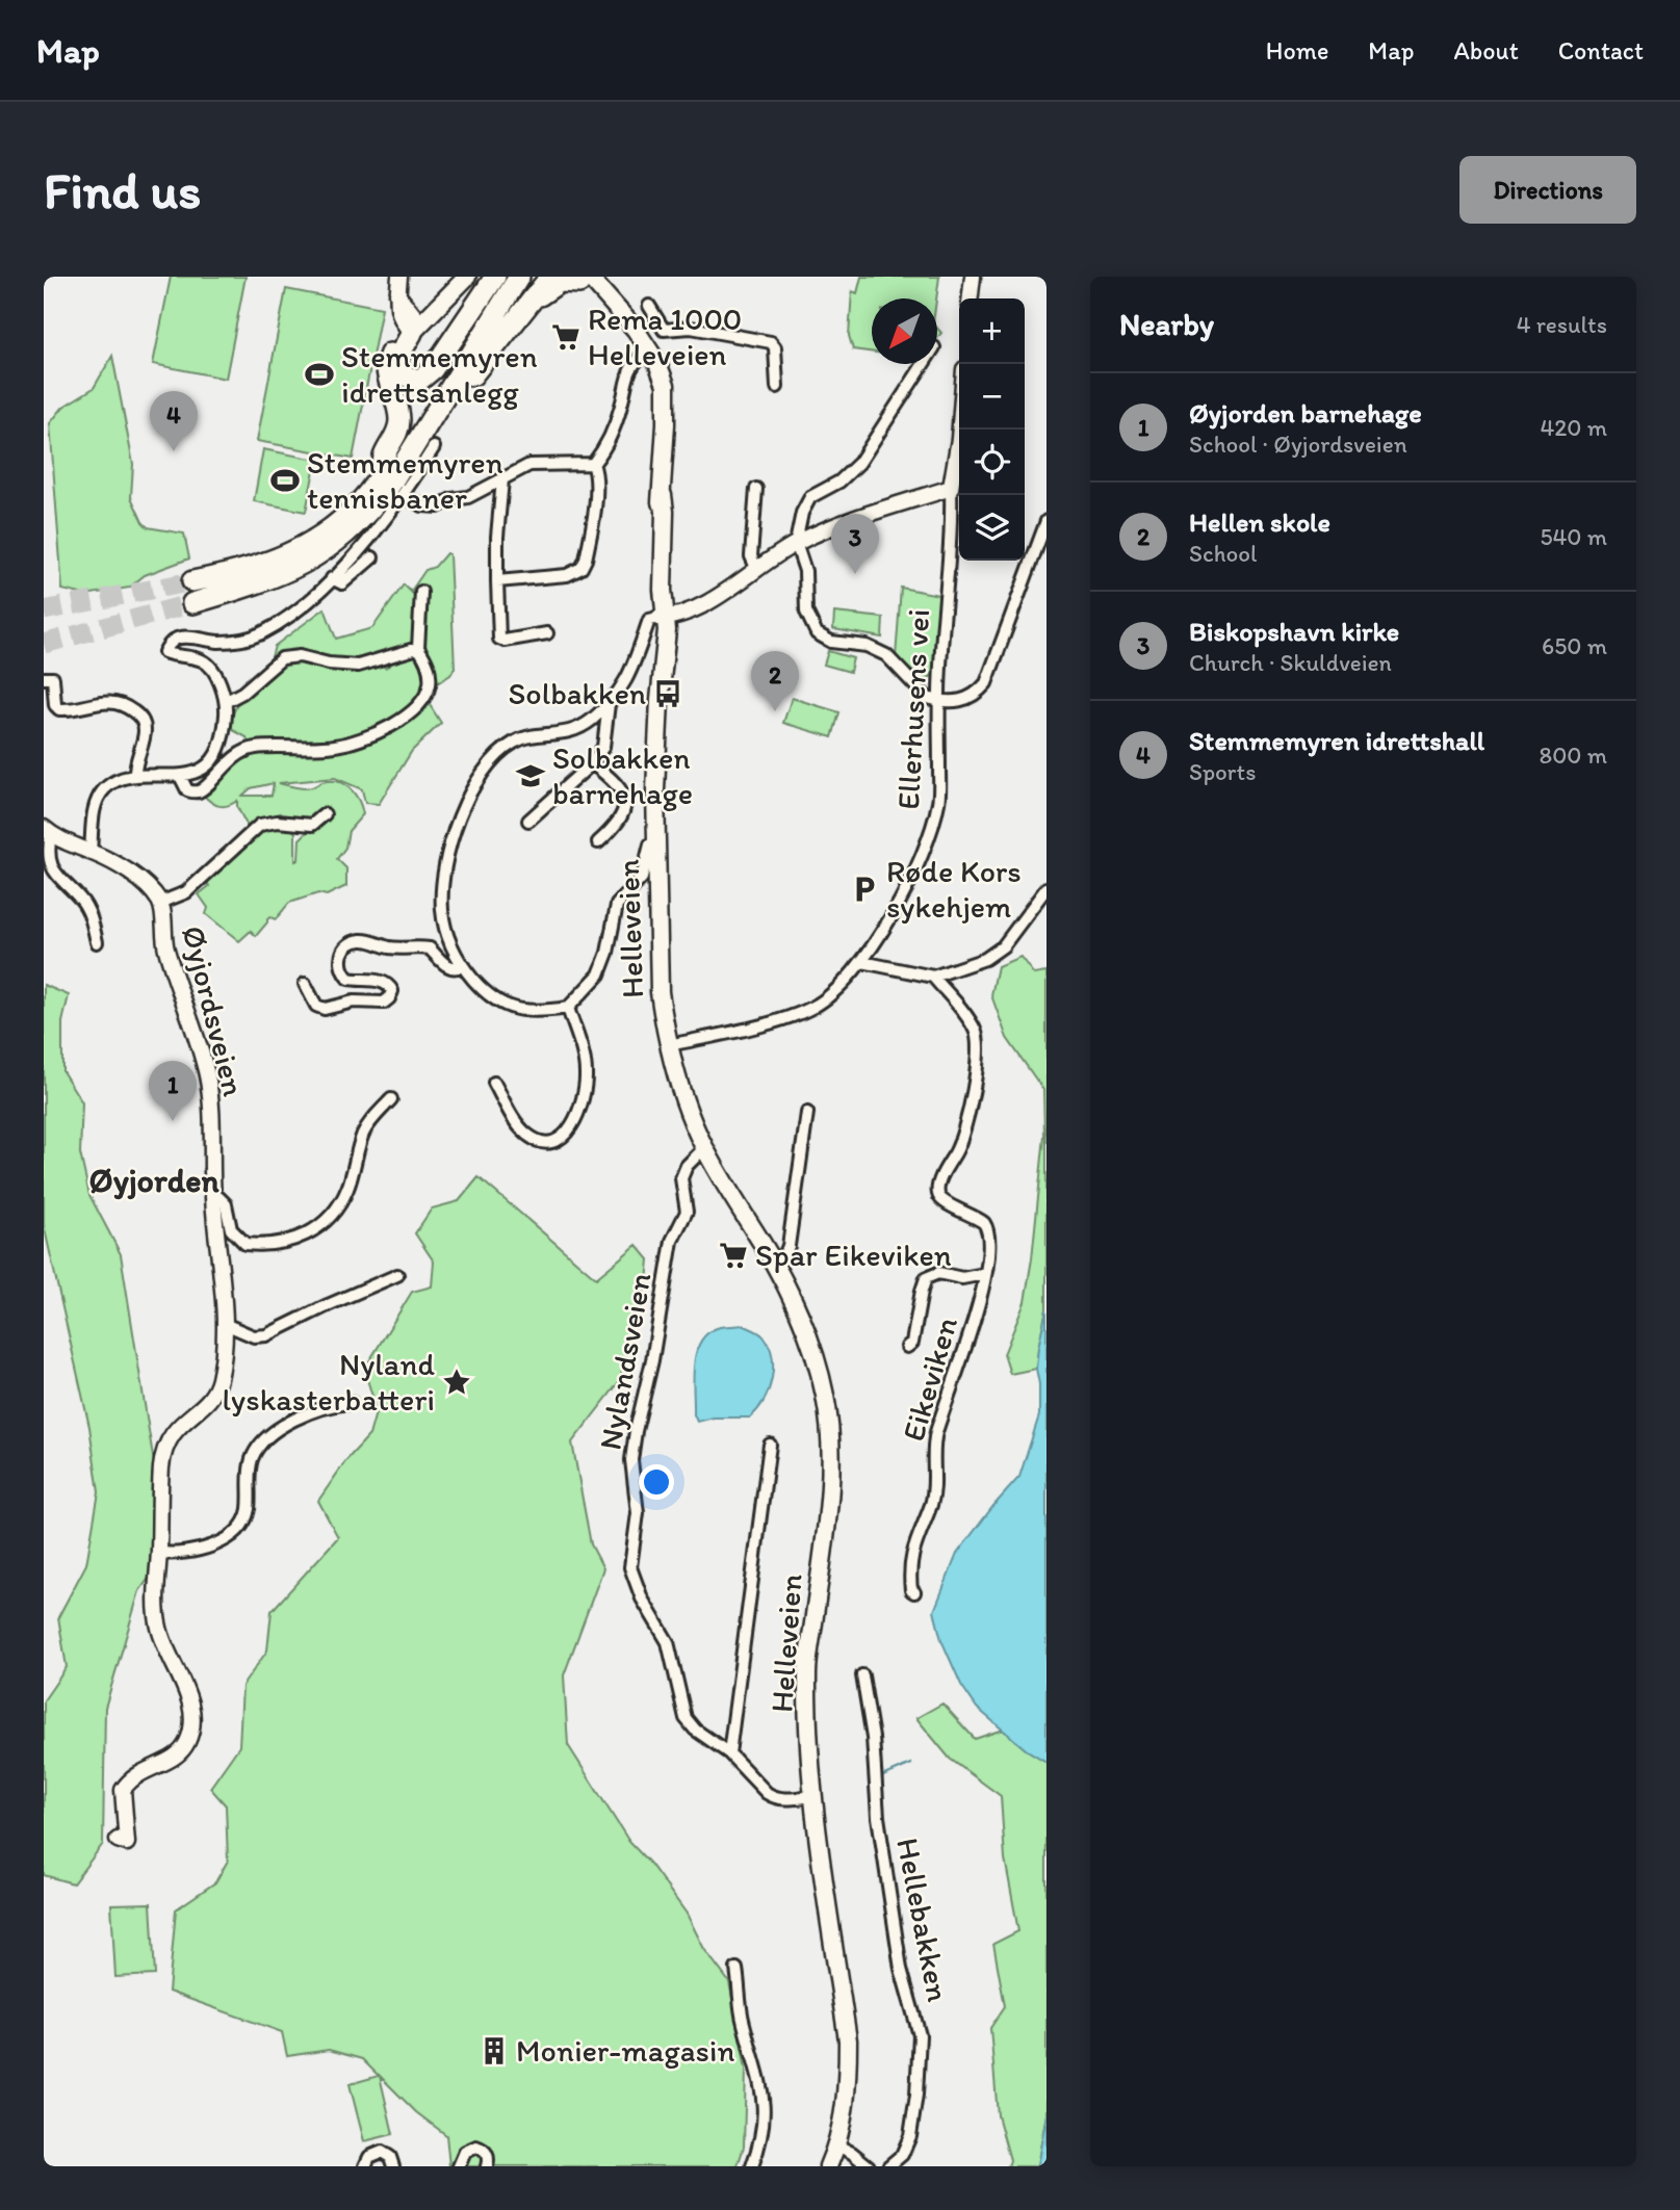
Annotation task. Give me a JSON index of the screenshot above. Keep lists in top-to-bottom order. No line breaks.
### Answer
{"streets":{"main road":["Helleveien"],"street":["Ellerhusens vei","Øyjordsveien","Nylandsveien","Eikeviken","Hellebakken"]},"crossings":[["Ellerhusens vei","Helleveien"],["Helleveien","Nylandsveien"]],"districts":["Øyjorden"],"places":{"supermarket":["Rema 1000 Helleveien","Spar Eikeviken"],"sports":["Stemmemyren idrettsanlegg","Stemmemyren tennisbaner"],"bus stop":["Solbakken"],"school or university":["Solbakken barnehage"],"parking":["Røde Kors sykehjem"],"place":["Nyland lyskasterbatteri"],"building":["Monier-magasin"]},"north":"bottom left","page":{"header":"Map","nav":["Home","Map","About","Contact"],"buttons":"Directions","title":"Find us","heading":["Nearby","4 results"],"map_buttons":["+","−"],"list":[{"mark":"1","name":"Øyjorden barnehage","note":"School · Øyjordsveien","value":"420 m"},{"mark":"2","name":"Hellen skole","note":"School","value":"540 m"},{"mark":"3","name":"Biskopshavn kirke","note":"Church · Skuldveien","value":"650 m"},{"mark":"4","name":"Stemmemyren idrettshall","note":"Sports","value":"800 m"}],"pins":["4","3","2","1"]}}
